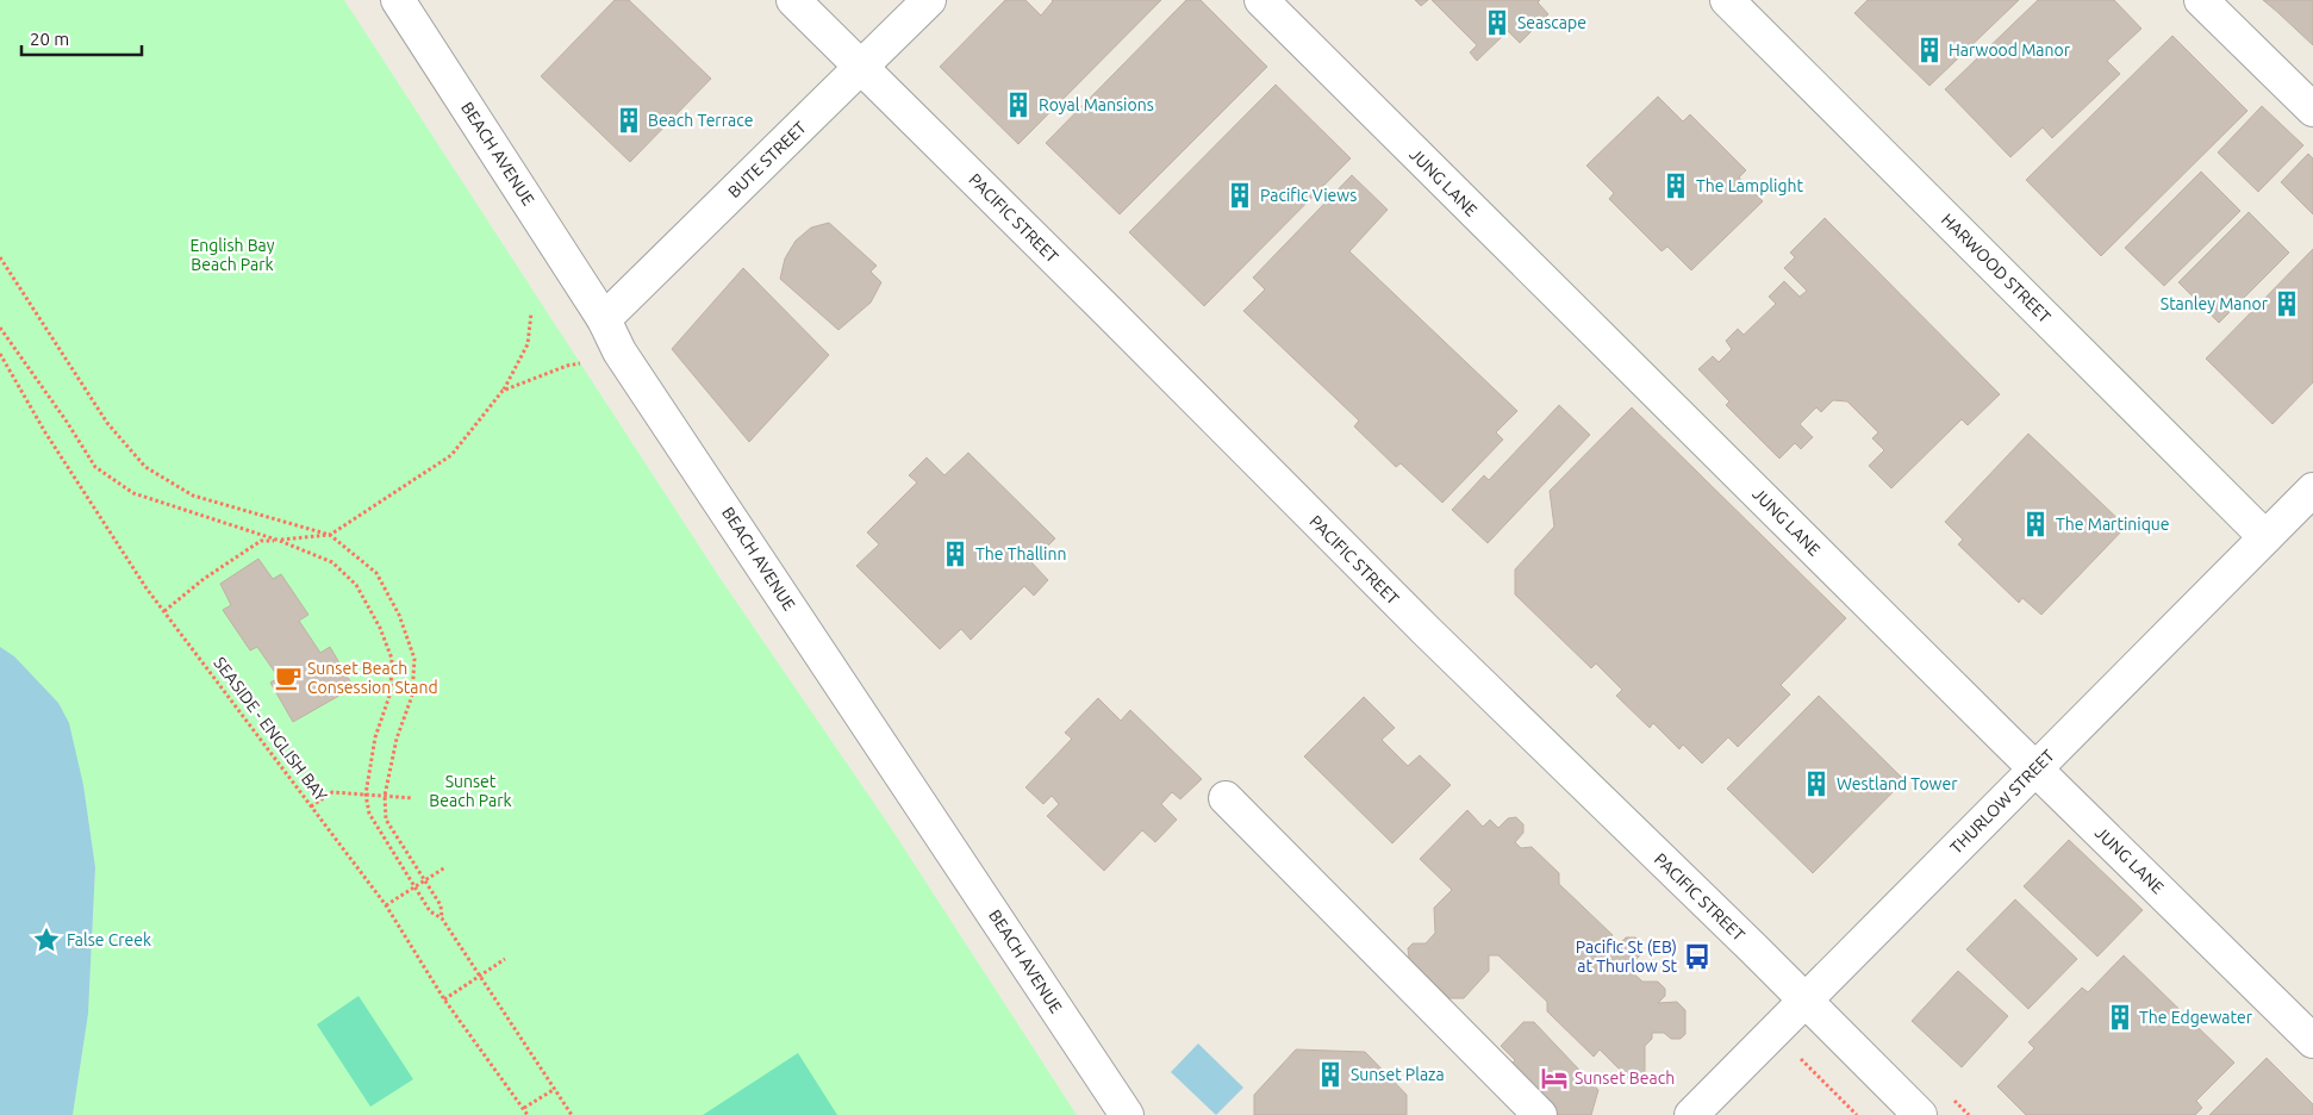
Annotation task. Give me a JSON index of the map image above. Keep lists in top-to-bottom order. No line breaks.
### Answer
{"streets":{"street":["BEACH AVENUE","BUTE STREET","JUNG LANE","PACIFIC STREET","HARWOOD STREET","THURLOW STREET"],"path":["SEASIDE - ENGLISH BAY"]},"crossings":[["BEACH AVENUE","BUTE STREET"],["BUTE STREET","PACIFIC STREET"],["JUNG LANE","THURLOW STREET"],["PACIFIC STREET","THURLOW STREET"],["HARWOOD STREET","THURLOW STREET"]],"parks":["English Bay Beach Park","Sunset Beach Park"],"places":{"building":["Seascape","Harwood Manor","Royal Mansions","Beach Terrace","The Lamplight","Pacific Views","Stanley Manor","The Martinique","The Thallinn","Westland Tower","The Edgewater","Sunset Plaza"],"cafe":["Sunset Beach Consession Stand"],"place":["False Creek"],"bus stop":["Pacific St (EB) at Thurlow St"],"hotel":["Sunset Beach"]},"scale_bar":"20 m"}
